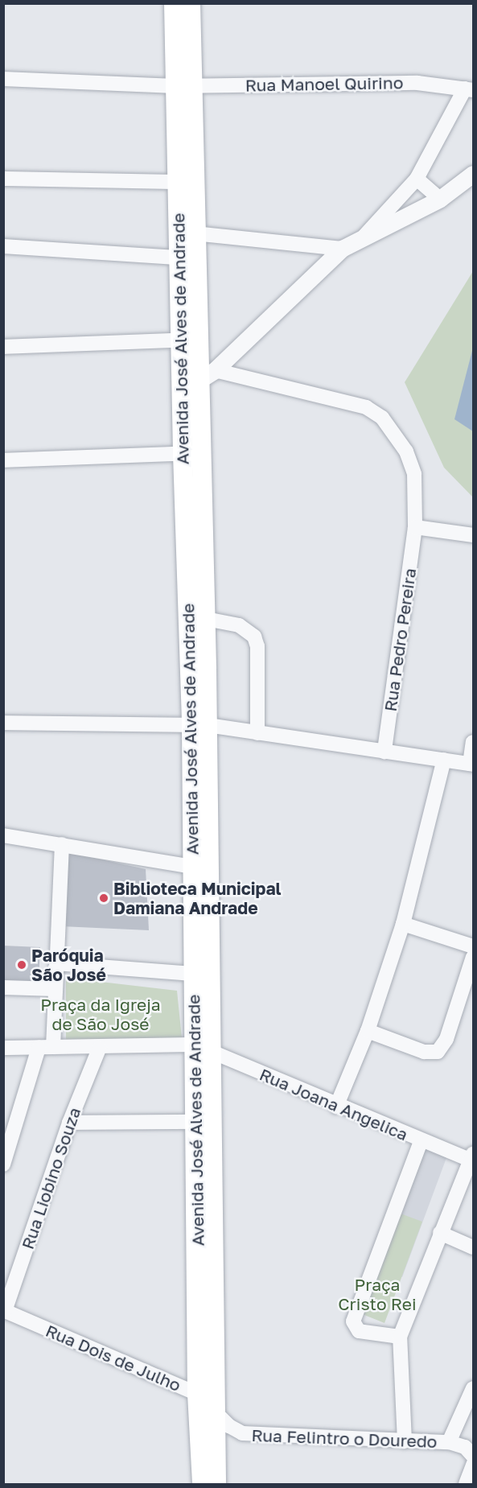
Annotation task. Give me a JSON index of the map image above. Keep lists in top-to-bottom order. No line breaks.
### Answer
{"streets":{"main road":["Avenida José Alves de Andrade"],"street":["Rua Manoel Quirino","Rua Pedro Pereira","Rua Joana Angelica","Rua Liobino Souza","Rua Dois de Julho","Rua Felintro o Douredo"]},"crossings":[["Rua Manoel Quirino","Avenida José Alves de Andrade"],["Avenida José Alves de Andrade","Rua Pedro Pereira"],["Avenida José Alves de Andrade","Rua Joana Angelica"],["Avenida José Alves de Andrade","Rua Dois de Julho"],["Avenida José Alves de Andrade","Rua Felintro o Douredo"],["Rua Liobino Souza","Rua Dois de Julho"],["Rua Dois de Julho","Rua Felintro o Douredo"]],"parks":["Praça da Igreja de São José","Praça Cristo Rei"],"places":["Biblioteca Municipal Damiana Andrade","Paróquia São José"]}
